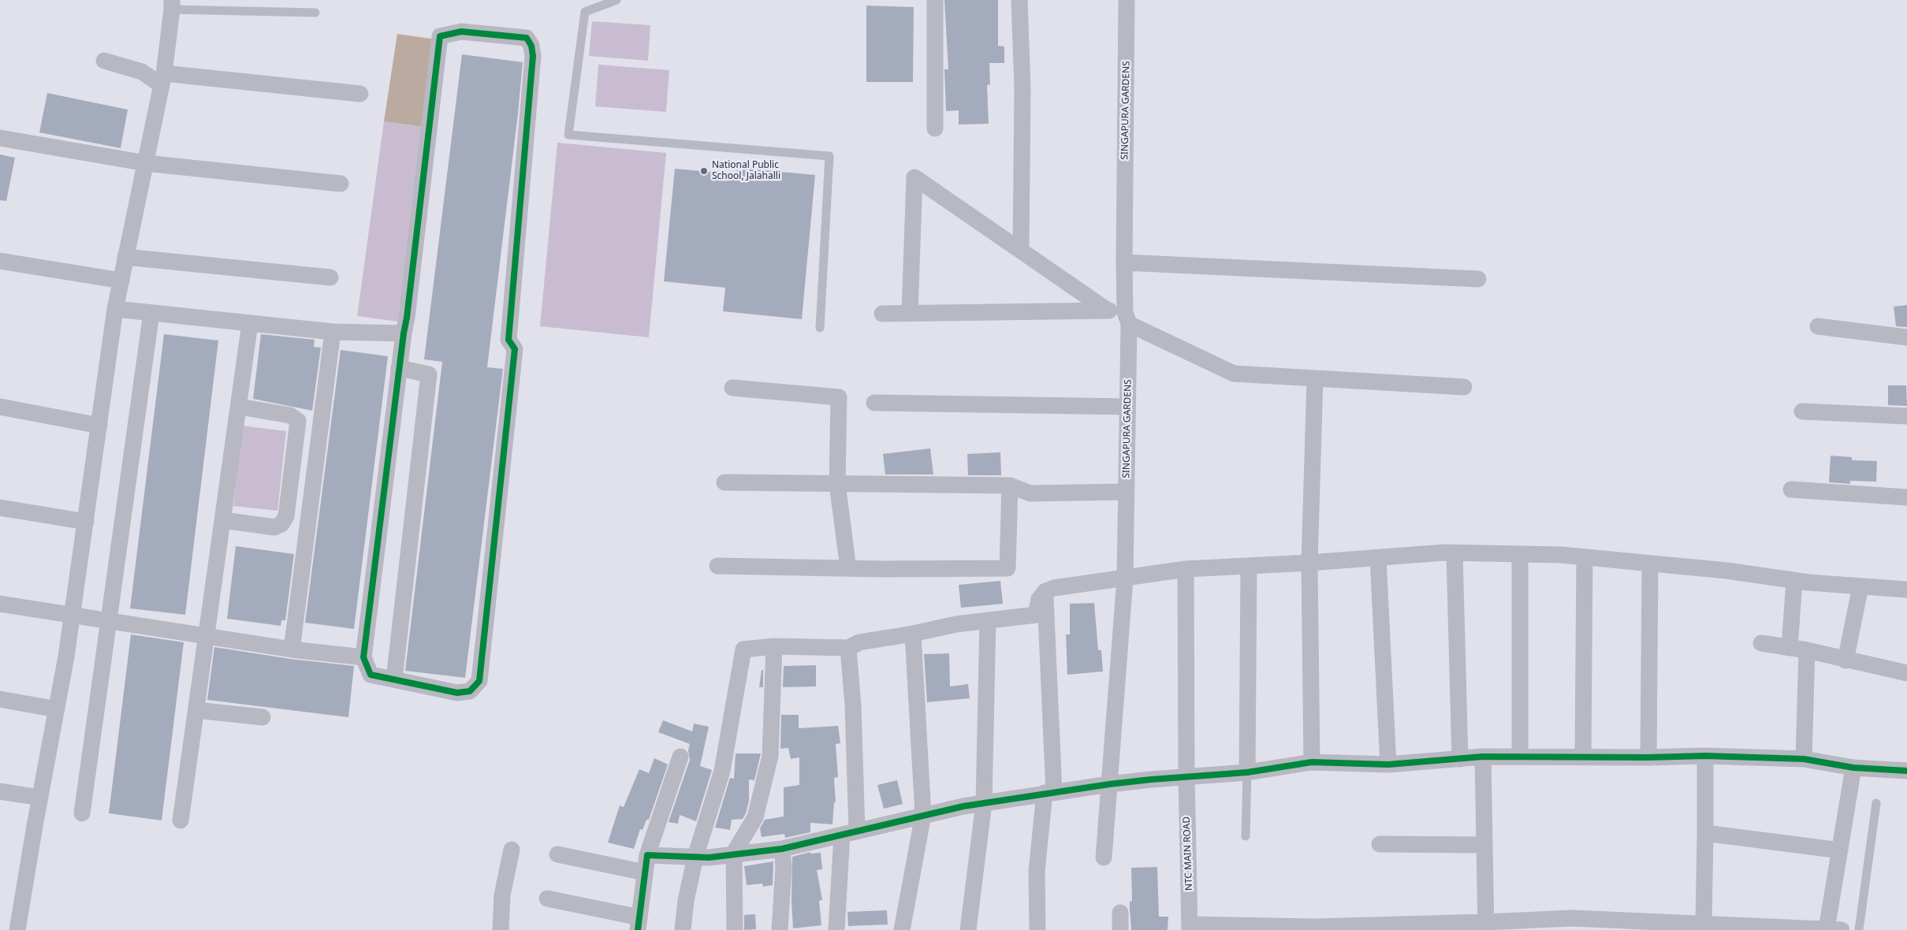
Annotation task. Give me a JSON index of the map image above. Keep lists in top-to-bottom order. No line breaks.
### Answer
{"streets":{"street":["SINGAPURA GARDENS","NTC MAIN ROAD"]},"places":["National Public School, Jalahalli"]}
